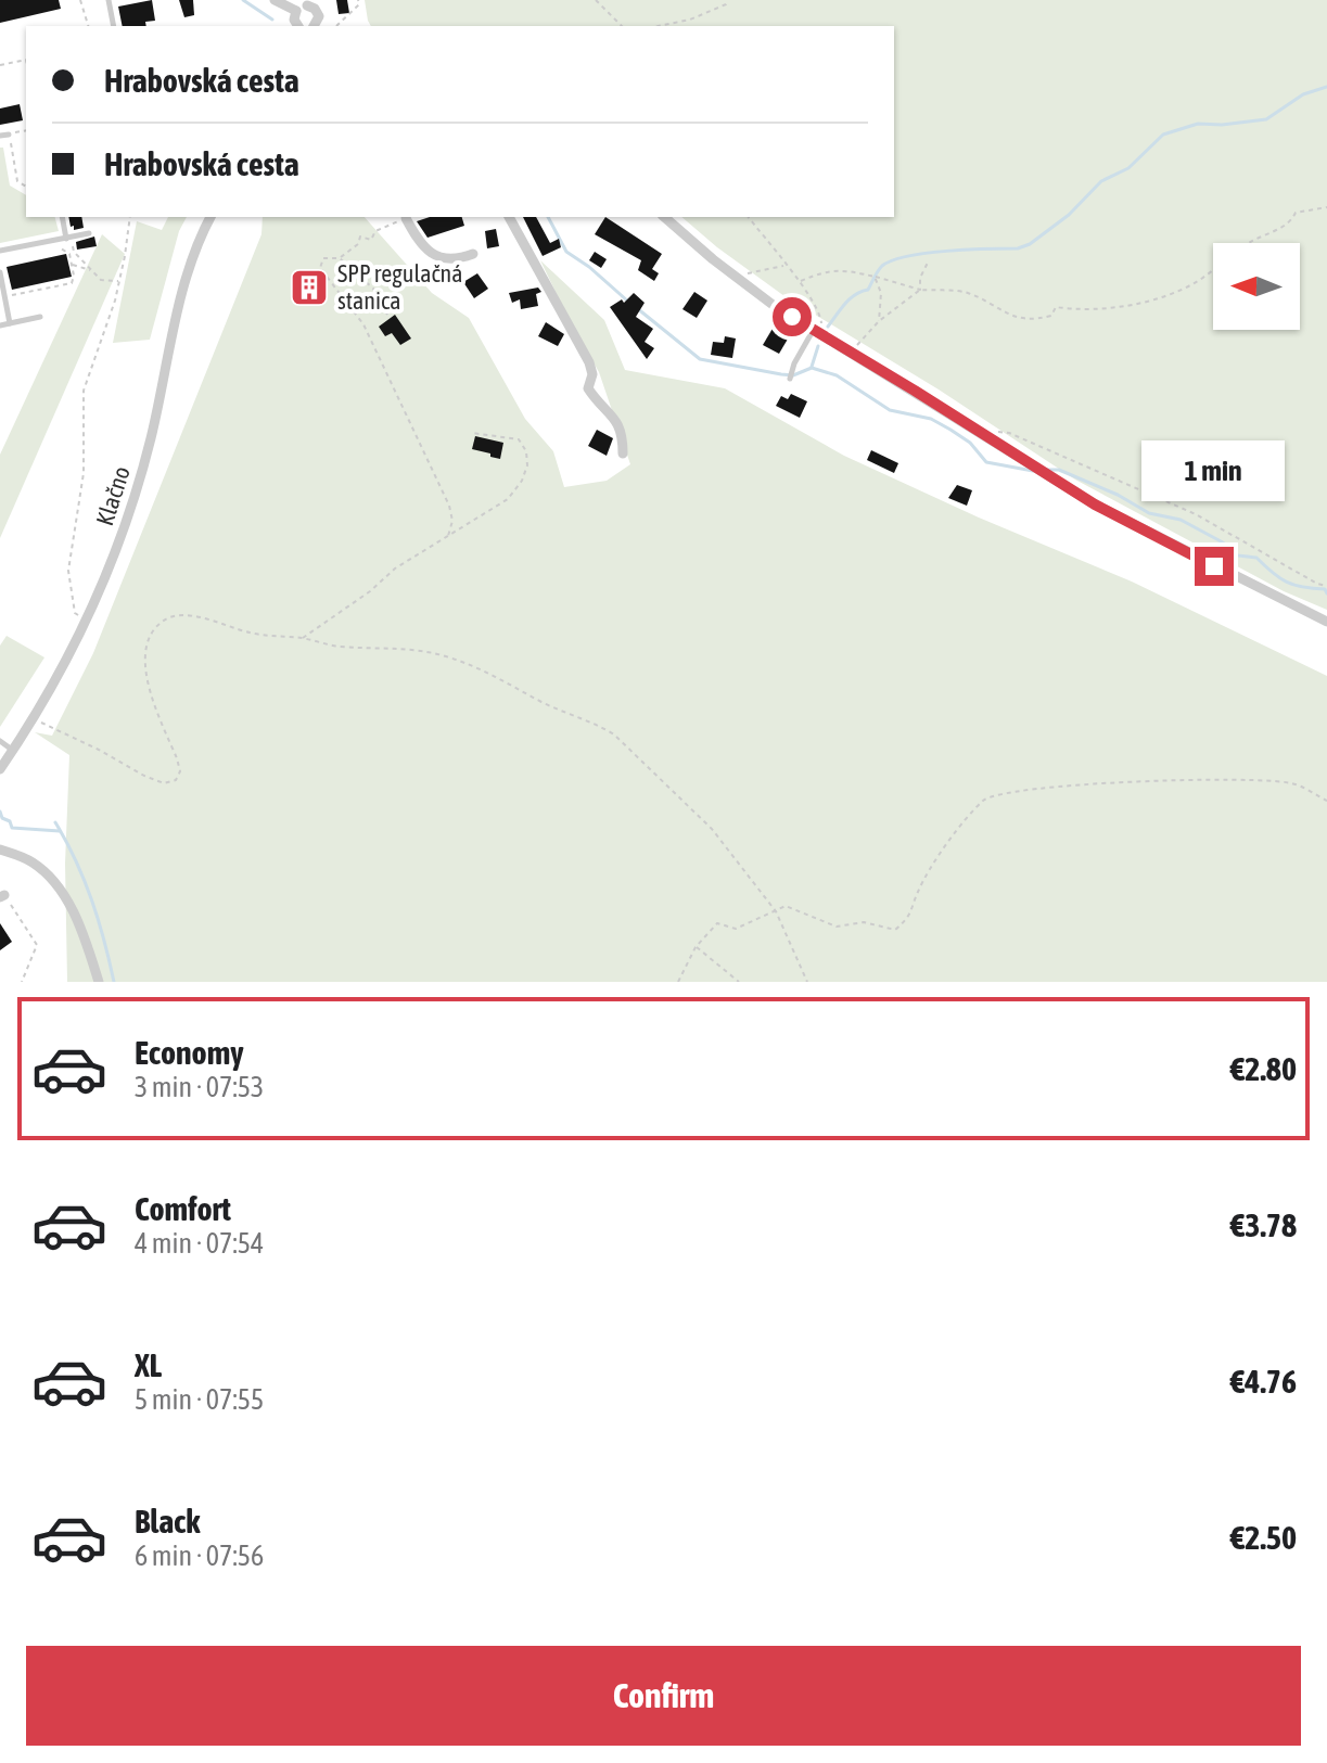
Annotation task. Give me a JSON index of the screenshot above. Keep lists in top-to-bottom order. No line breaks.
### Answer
{"streets":{"street":["Klačno"]},"places":{"building":["SPP regulačná stanica"]},"north":"left","page":{"banner":["Hrabovská cesta","Hrabovská cesta"],"bubble":"1 min","list":[{"name":"Economy","note":"3 min · 07:53","value":"€2.80"},{"name":"Comfort","note":"4 min · 07:54","value":"€3.78"},{"name":"XL","note":"5 min · 07:55","value":"€4.76"},{"name":"Black","note":"6 min · 07:56","value":"€2.50"}],"buttons":"Confirm"}}
